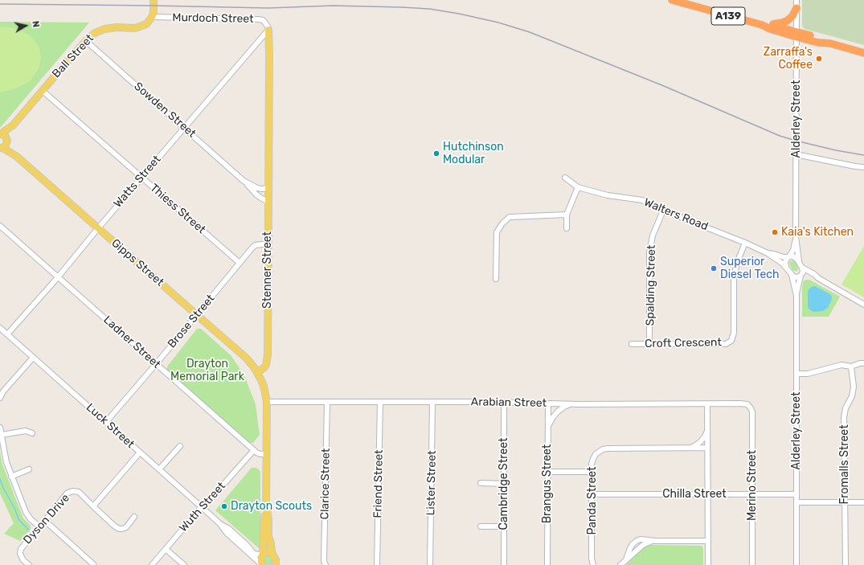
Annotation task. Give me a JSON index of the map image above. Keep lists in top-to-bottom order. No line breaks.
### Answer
{"streets":{"highway":["A139"],"main road":["Ball Street","Gipps Street","Stenner Street"],"street":["Murdoch Street","Sowden Street","Alderley Street","Watts Street","Thiess Street","Walters Road","Spalding Street","Brose Street","Ladner Street","Croft Crescent","Arabian Street","Luck Street","Fromalls Street","Lister Street","Clarice Street","Friend Street","Cambridge Street","Brangus Street","Merino Street","Chilla Street","Panda Street","Wuth Street","Dyson Drive"]},"crossings":[["A139","Alderley Street"],["Murdoch Street","Ball Street"],["Murdoch Street","Watts Street"],["Murdoch Street","Stenner Street"],["Ball Street","Sowden Street"],["Ball Street","Thiess Street"],["Ball Street","Gipps Street"],["Sowden Street","Watts Street"],["Sowden Street","Stenner Street"],["Alderley Street","Walters Road"],["Alderley Street","Chilla Street"],["Watts Street","Thiess Street"],["Watts Street","Gipps Street"],["Watts Street","Stenner Street"],["Watts Street","Ladner Street"],["Watts Street","Luck Street"],["Thiess Street","Brose Street"],["Walters Road","Spalding Street"],["Walters Road","Croft Crescent"],["Gipps Street","Stenner Street"],["Gipps Street","Brose Street"],["Stenner Street","Brose Street"],["Spalding Street","Croft Crescent"],["Brose Street","Ladner Street"],["Brose Street","Luck Street"],["Ladner Street","Wuth Street"],["Arabian Street","Lister Street"],["Arabian Street","Clarice Street"],["Arabian Street","Friend Street"],["Arabian Street","Cambridge Street"],["Arabian Street","Brangus Street"],["Arabian Street","Merino Street"],["Luck Street","Wuth Street"],["Merino Street","Chilla Street"],["Chilla Street","Panda Street"]],"parks":["Drayton Memorial Park"],"places":["Zarraffa's Coffee","Hutchinson Modular","Kaia's Kitchen","Superior Diesel Tech","Drayton Scouts"],"north":"right"}
